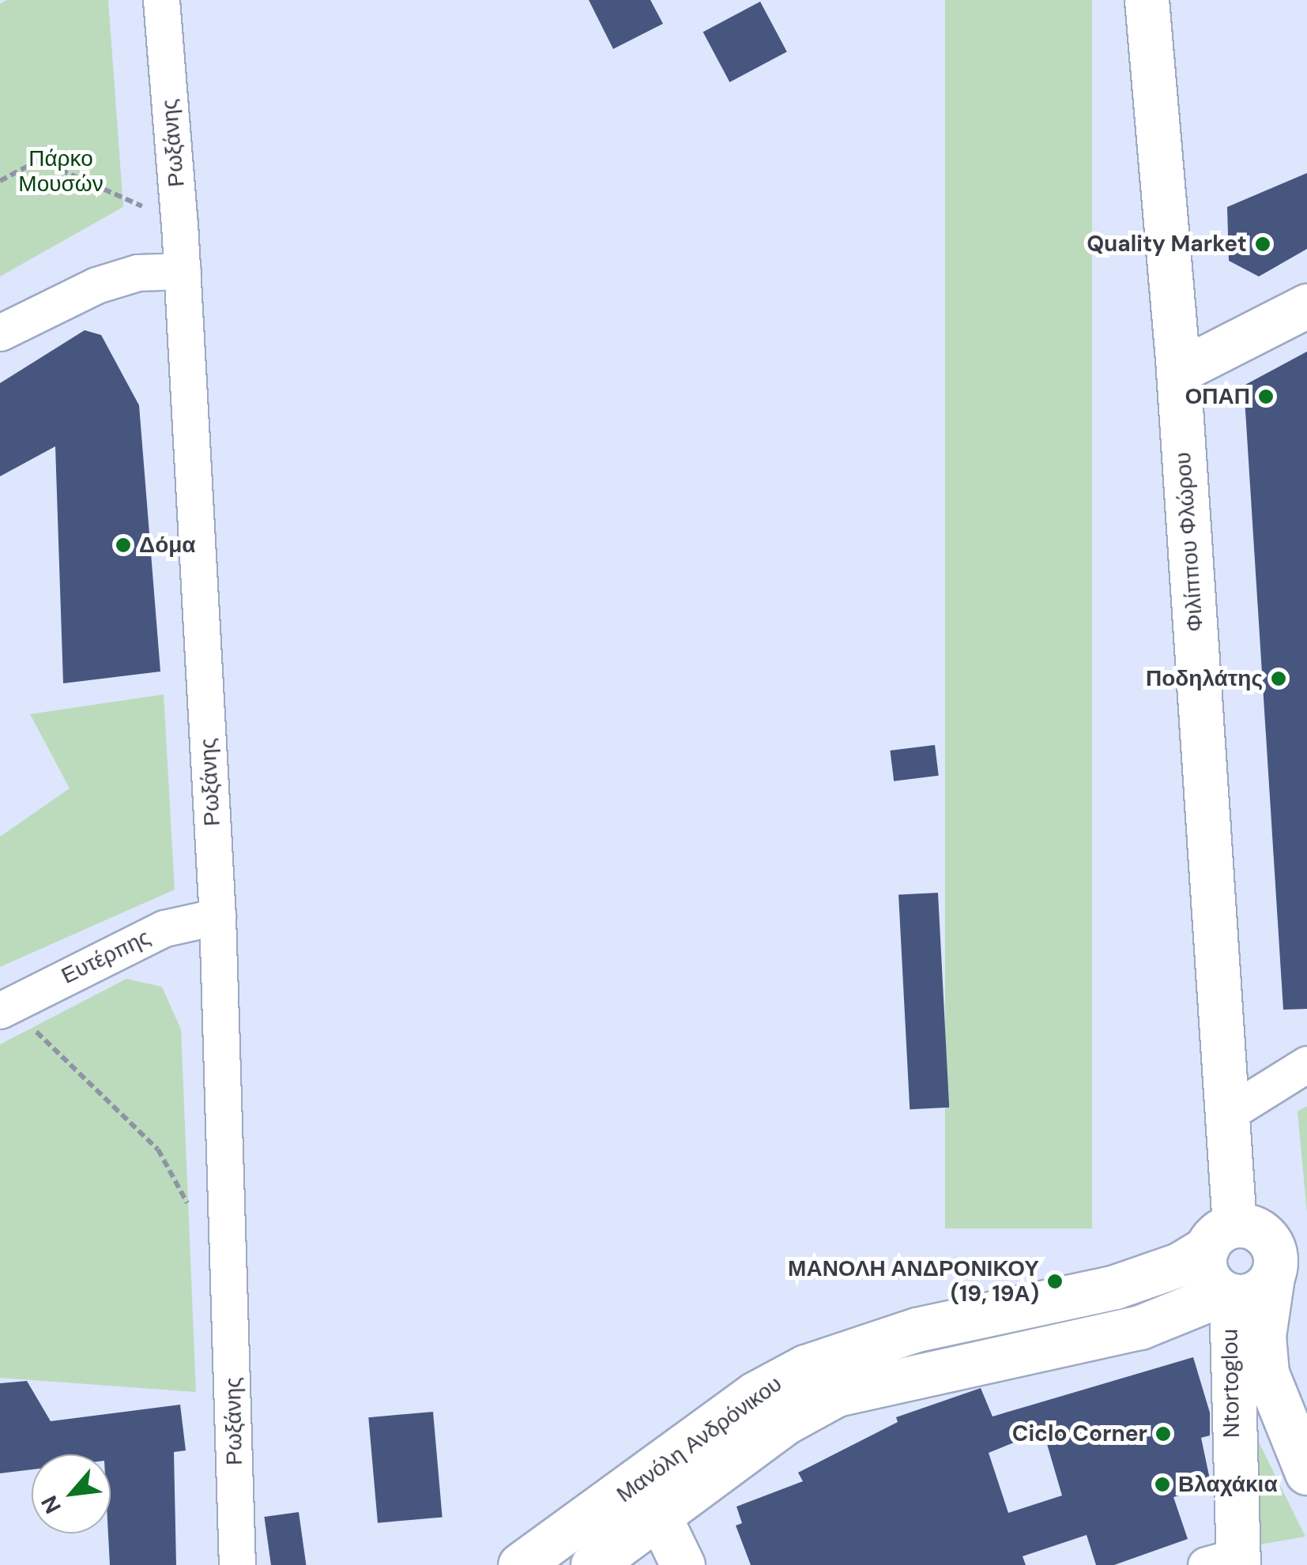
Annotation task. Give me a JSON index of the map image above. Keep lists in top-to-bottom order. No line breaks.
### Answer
{"streets":{"main road":["Φιλίππου Φλώρου","Ntortoglou","Μανόλη Ανδρόνικου"],"street":["Ρωξάνης","Ευτέρπης"]},"crossings":[["Ρωξάνης","Ευτέρπης"],["Φιλίππου Φλώρου","Ntortoglou"],["Φιλίππου Φλώρου","Μανόλη Ανδρόνικου"],["Ntortoglou","Μανόλη Ανδρόνικου"]],"parks":["Πάρκο Μουσών"],"places":["Quality Market","ΟΠΑΠ","Δόμα","Ποδηλάτης","ΜΑΝΟΛΗ ΑΝΔΡΟΝΙΚΟΥ (19, 19Α)","Ciclo Corner","Βλαχάκια"],"north":"bottom left"}
